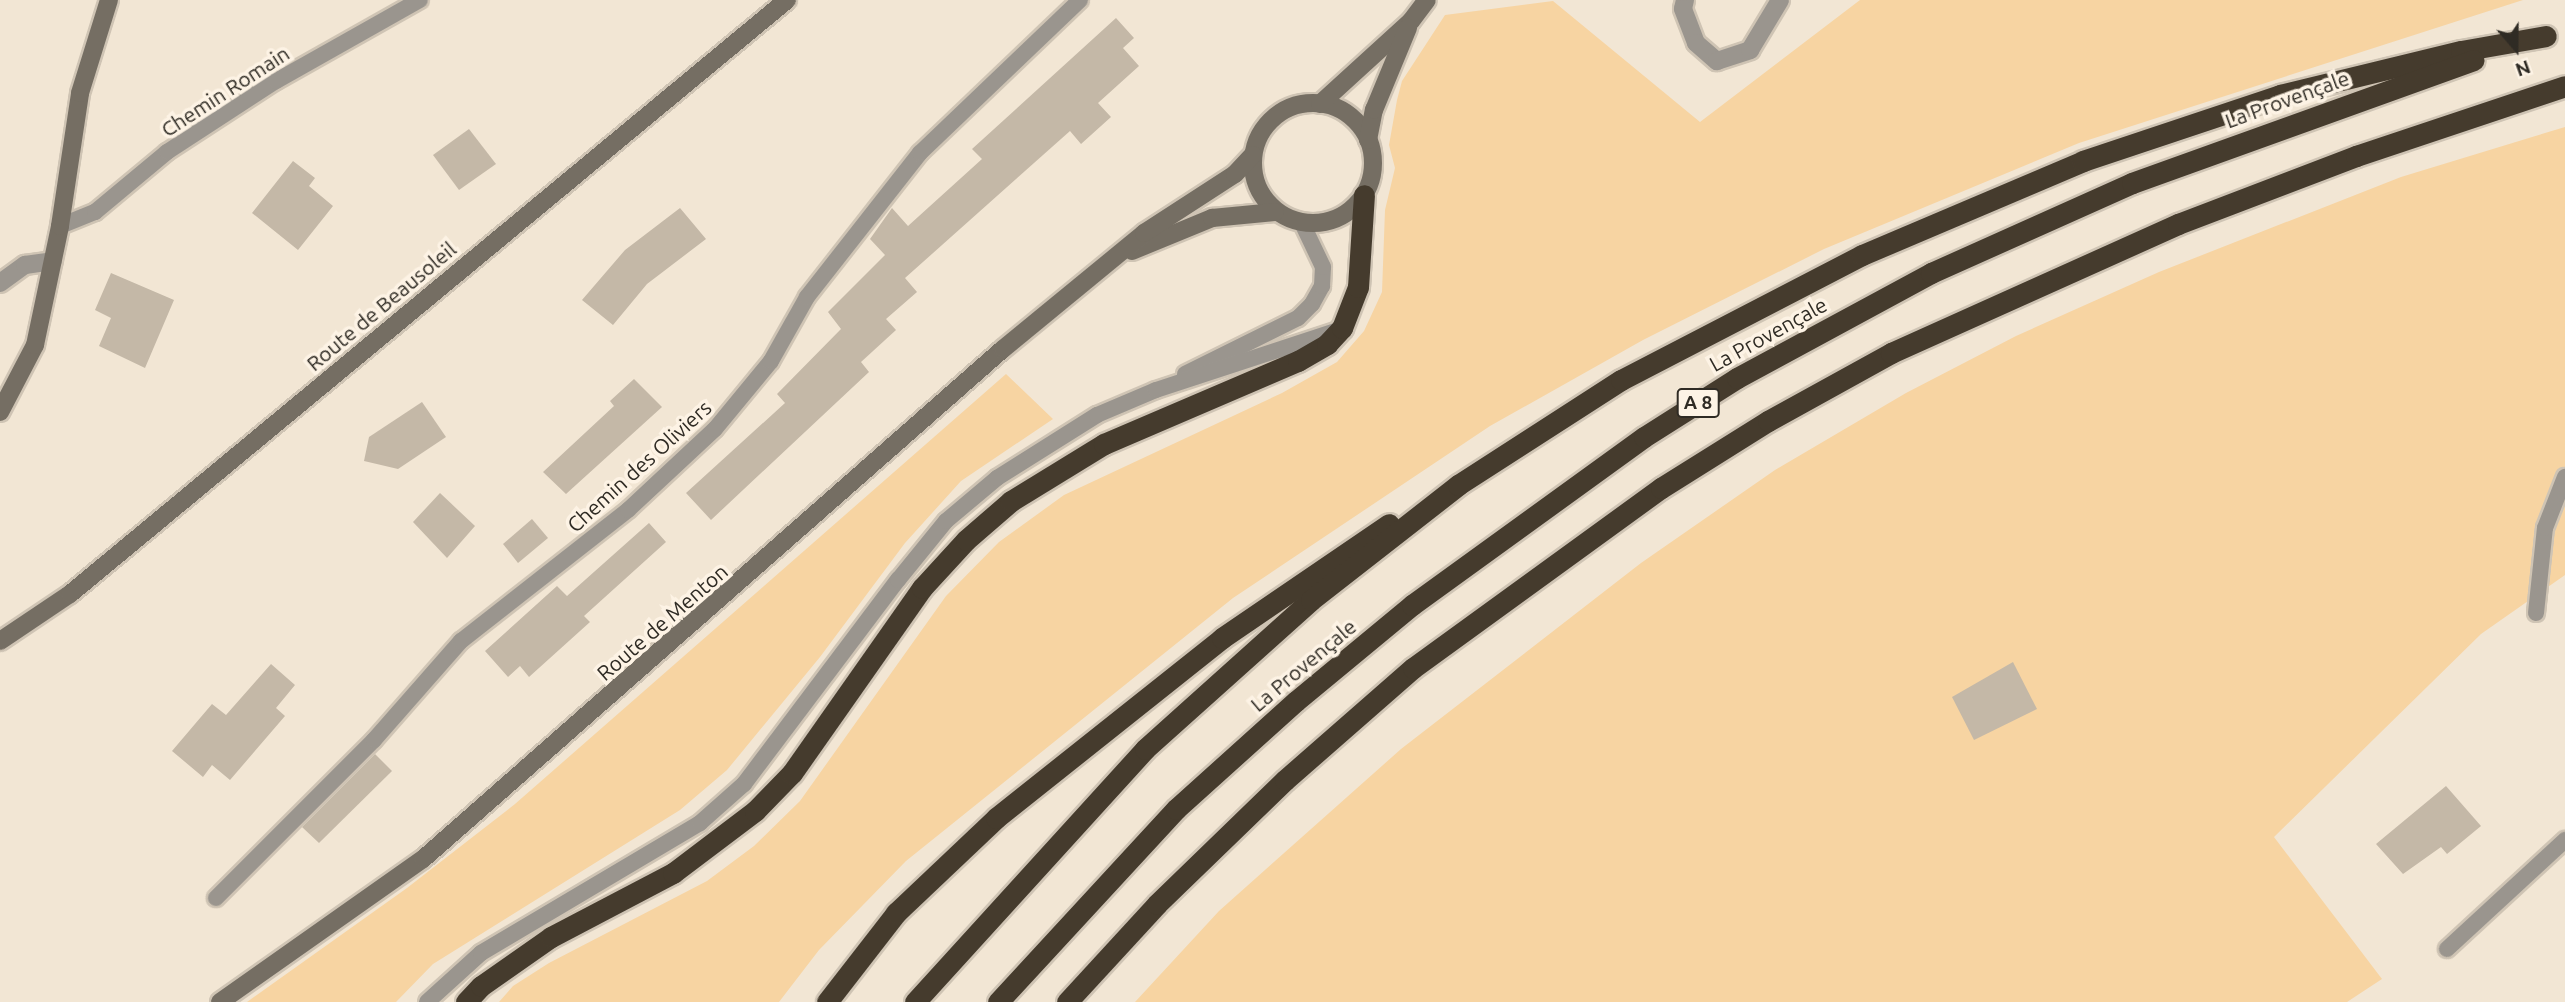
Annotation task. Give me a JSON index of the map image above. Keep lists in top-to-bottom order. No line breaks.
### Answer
{"streets":{"highway":["La Provençale","A 8"],"main road":["Route de Beausoleil","Route de Menton"],"lane":["Chemin Romain","Chemin des Oliviers"]},"north":"bottom"}
